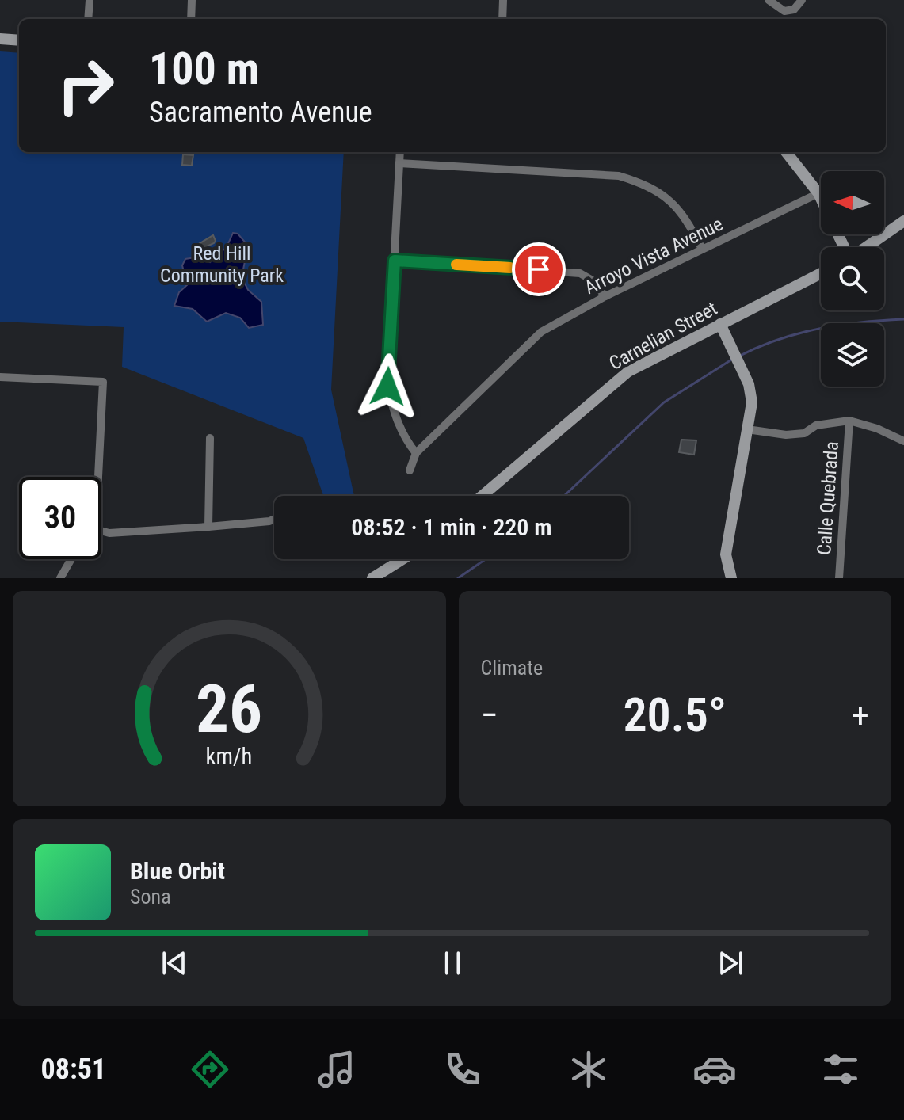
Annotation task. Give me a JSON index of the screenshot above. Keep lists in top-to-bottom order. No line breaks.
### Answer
{"streets":{"main road":["Carnelian Street"],"street":["Arroyo Vista Avenue","Calle Quebrada"]},"parks":["Red Hill Community Park"],"north":"left","page":{"turn":["100 m","Sacramento Avenue"],"limit":"30","trip":"08:52 · 1 min · 220 m","tile":"Climate","heat":["−","20.5°","+"],"song":["Blue Orbit","Sona"],"tabs":"08:51","gauge":["26","km/h"]}}
